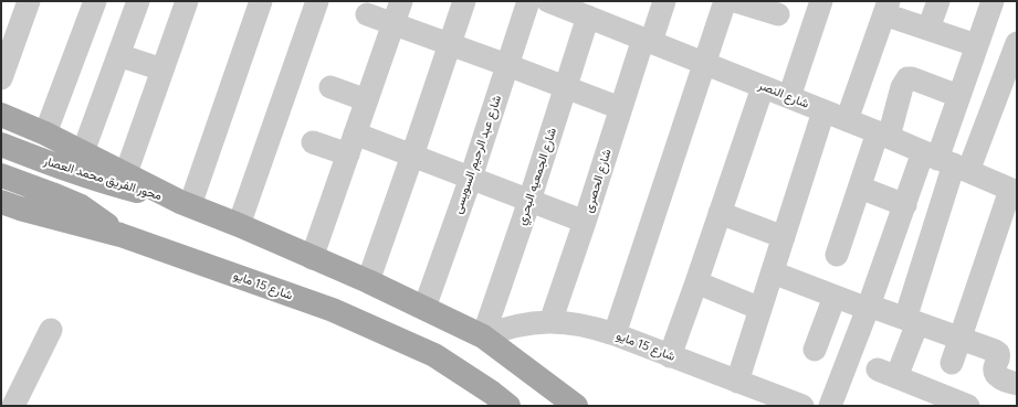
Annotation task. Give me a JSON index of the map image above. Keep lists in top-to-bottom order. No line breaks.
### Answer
{"streets":{"main road":["محور الفريق محمد العصار","شارع 15 مايو"],"street":["شارع النصر","شارع عبد الرحيم السويسى","شارع الجمعيه البحري","شارع الحصرى"]},"crossings":[["شارع النصر","شارع الجمعيه البحري"],["شارع النصر","شارع الحصرى"],["شارع الجمعيه البحري","شارع 15 مايو"],["شارع الحصرى","شارع 15 مايو"]]}
